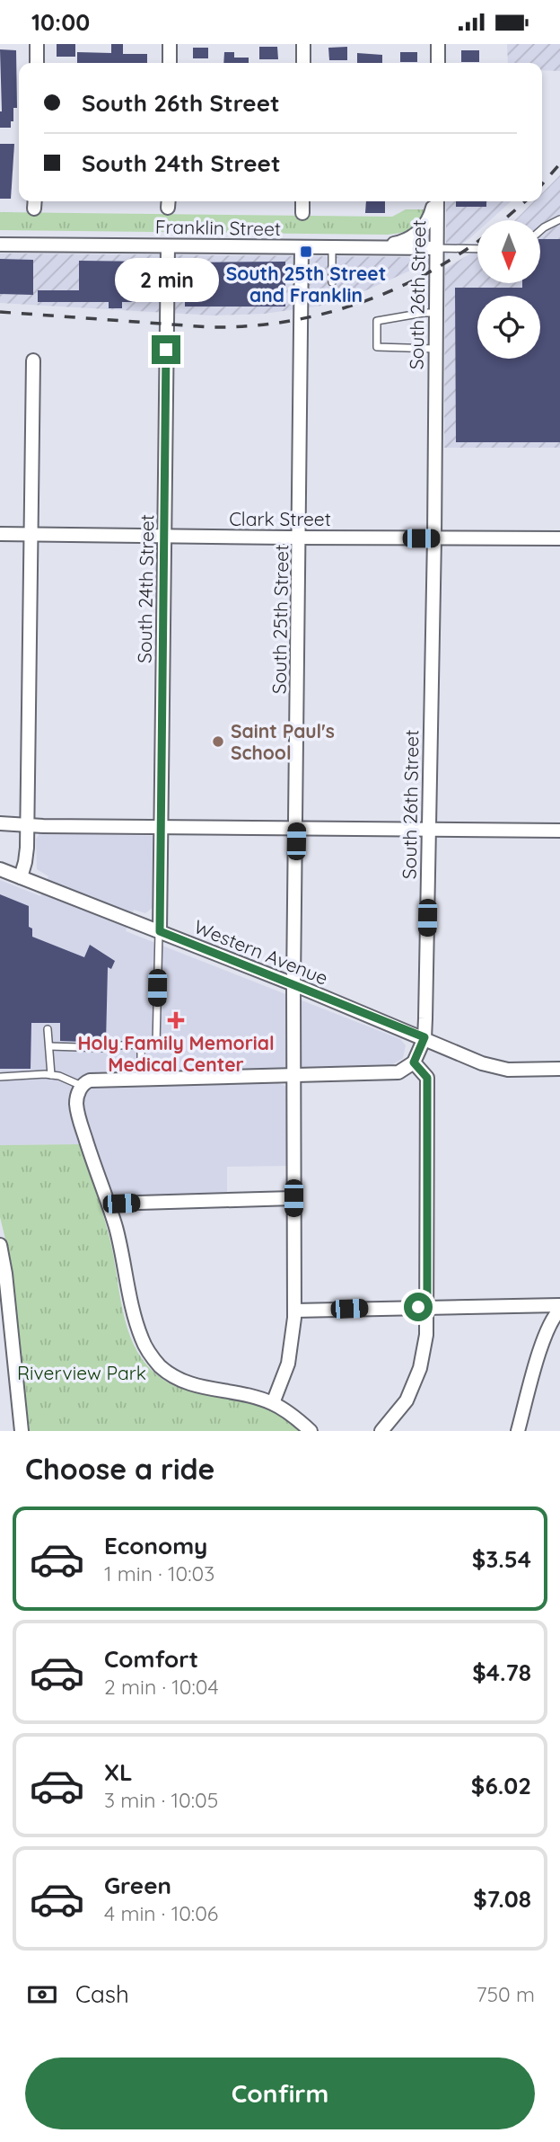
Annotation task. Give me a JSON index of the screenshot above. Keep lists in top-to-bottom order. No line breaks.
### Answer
{"streets":{"street":["Franklin Street","South 26th Street","Clark Street","South 24th Street","South 25th Street","Western Avenue"]},"crossings":[["Franklin Street","South 26th Street"],["Franklin Street","South 24th Street"],["Franklin Street","South 25th Street"],["South 26th Street","Clark Street"],["South 26th Street","Western Avenue"],["Clark Street","South 24th Street"],["Clark Street","South 25th Street"],["South 24th Street","Western Avenue"],["South 25th Street","Western Avenue"]],"parks":["Riverview Park"],"places":{"transit":["South 25th Street and Franklin"],"other":["Saint Paul's School"],"health":["Holy Family Memorial Medical Center"]},"north":"bottom","page":{"status":"10:00","banner":["South 26th Street","South 24th Street"],"bubble":"2 min","heading":"Choose a ride","list":[{"name":"Economy","note":"1 min · 10:03","value":"$3.54"},{"name":"Comfort","note":"2 min · 10:04","value":"$4.78"},{"name":"XL","note":"3 min · 10:05","value":"$6.02"},{"name":"Green","note":"4 min · 10:06","value":"$7.08"}],"pay":["Cash","750 m"],"buttons":"Confirm"}}
